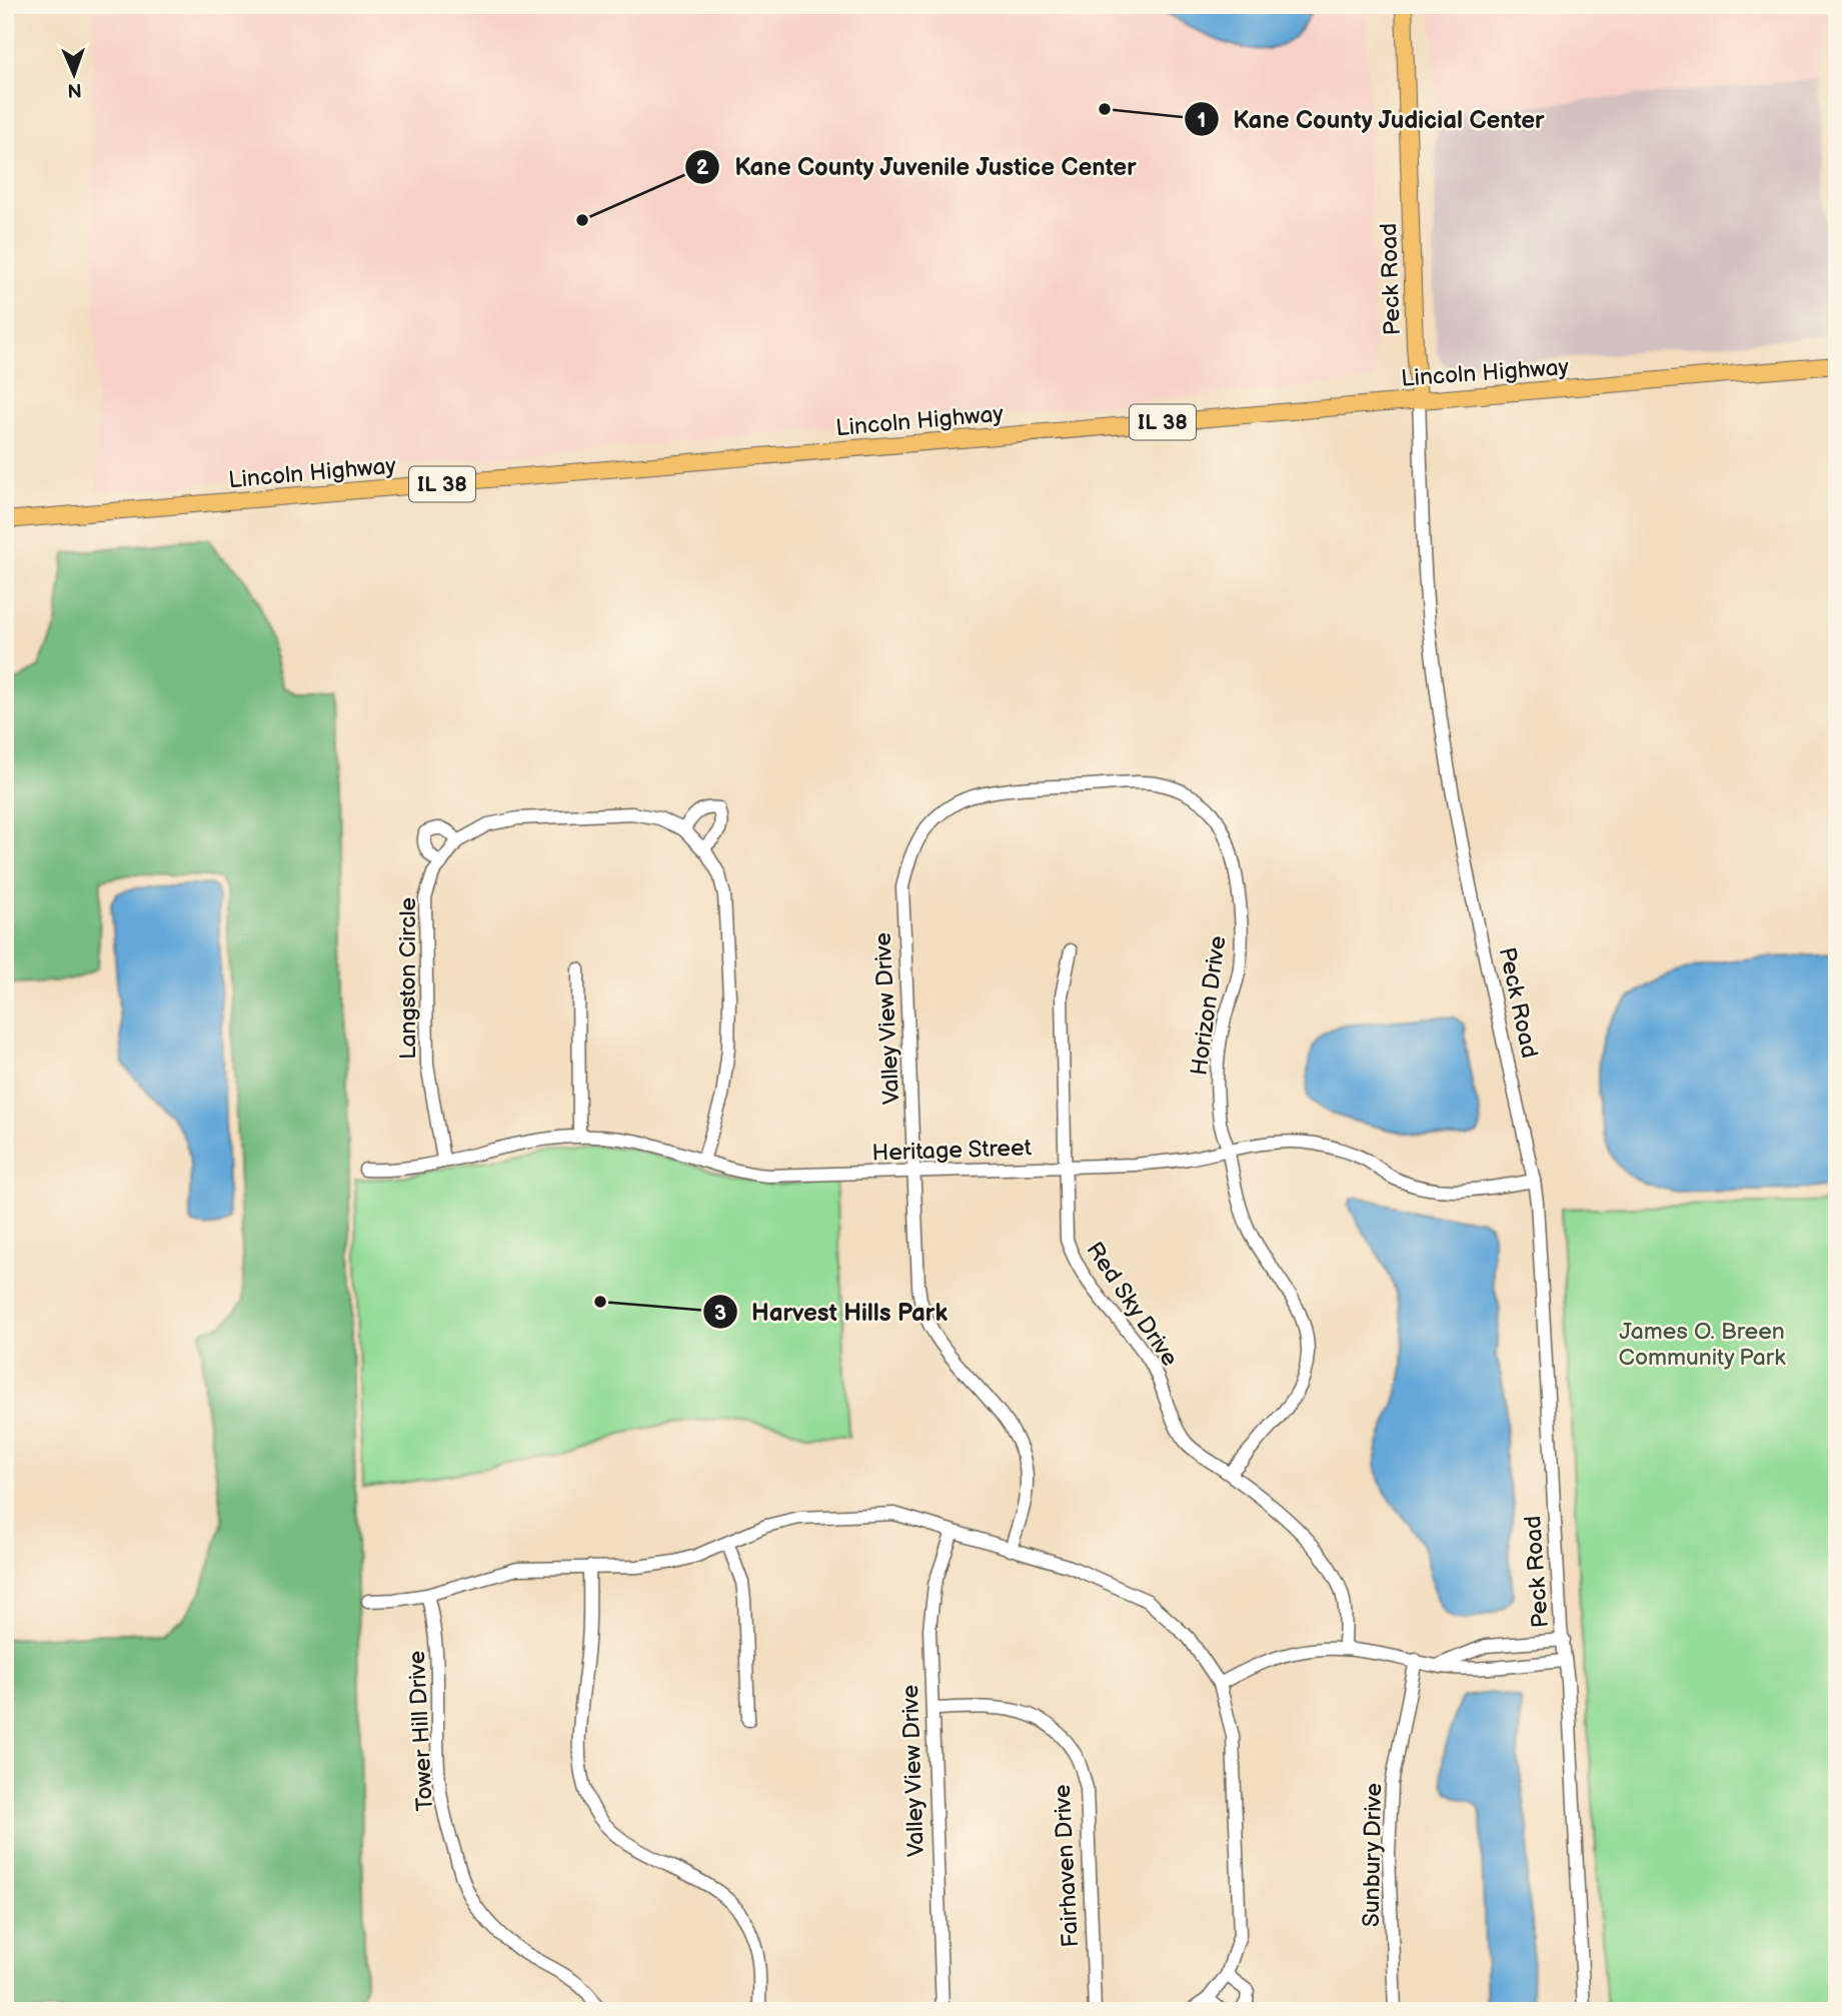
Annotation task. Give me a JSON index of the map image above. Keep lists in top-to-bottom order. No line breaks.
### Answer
{"streets":{"main road":["Peck Road","Lincoln Highway","IL 38"],"street":["Langston Circle","Horizon Drive","Valley View Drive","Heritage Street","Red Sky Drive","Tower Hill Drive","Sunbury Drive","Fairhaven Drive"]},"crossings":[["Peck Road","Lincoln Highway"],["Peck Road","Heritage Street"],["Langston Circle","Heritage Street"],["Horizon Drive","Valley View Drive"],["Horizon Drive","Heritage Street"],["Horizon Drive","Red Sky Drive"],["Valley View Drive","Heritage Street"],["Valley View Drive","Fairhaven Drive"],["Heritage Street","Red Sky Drive"]],"parks":["James O. Breen Community Park"],"places":["Kane County Judicial Center","Kane County Juvenile Justice Center","Harvest Hills Park"],"north":"bottom"}
